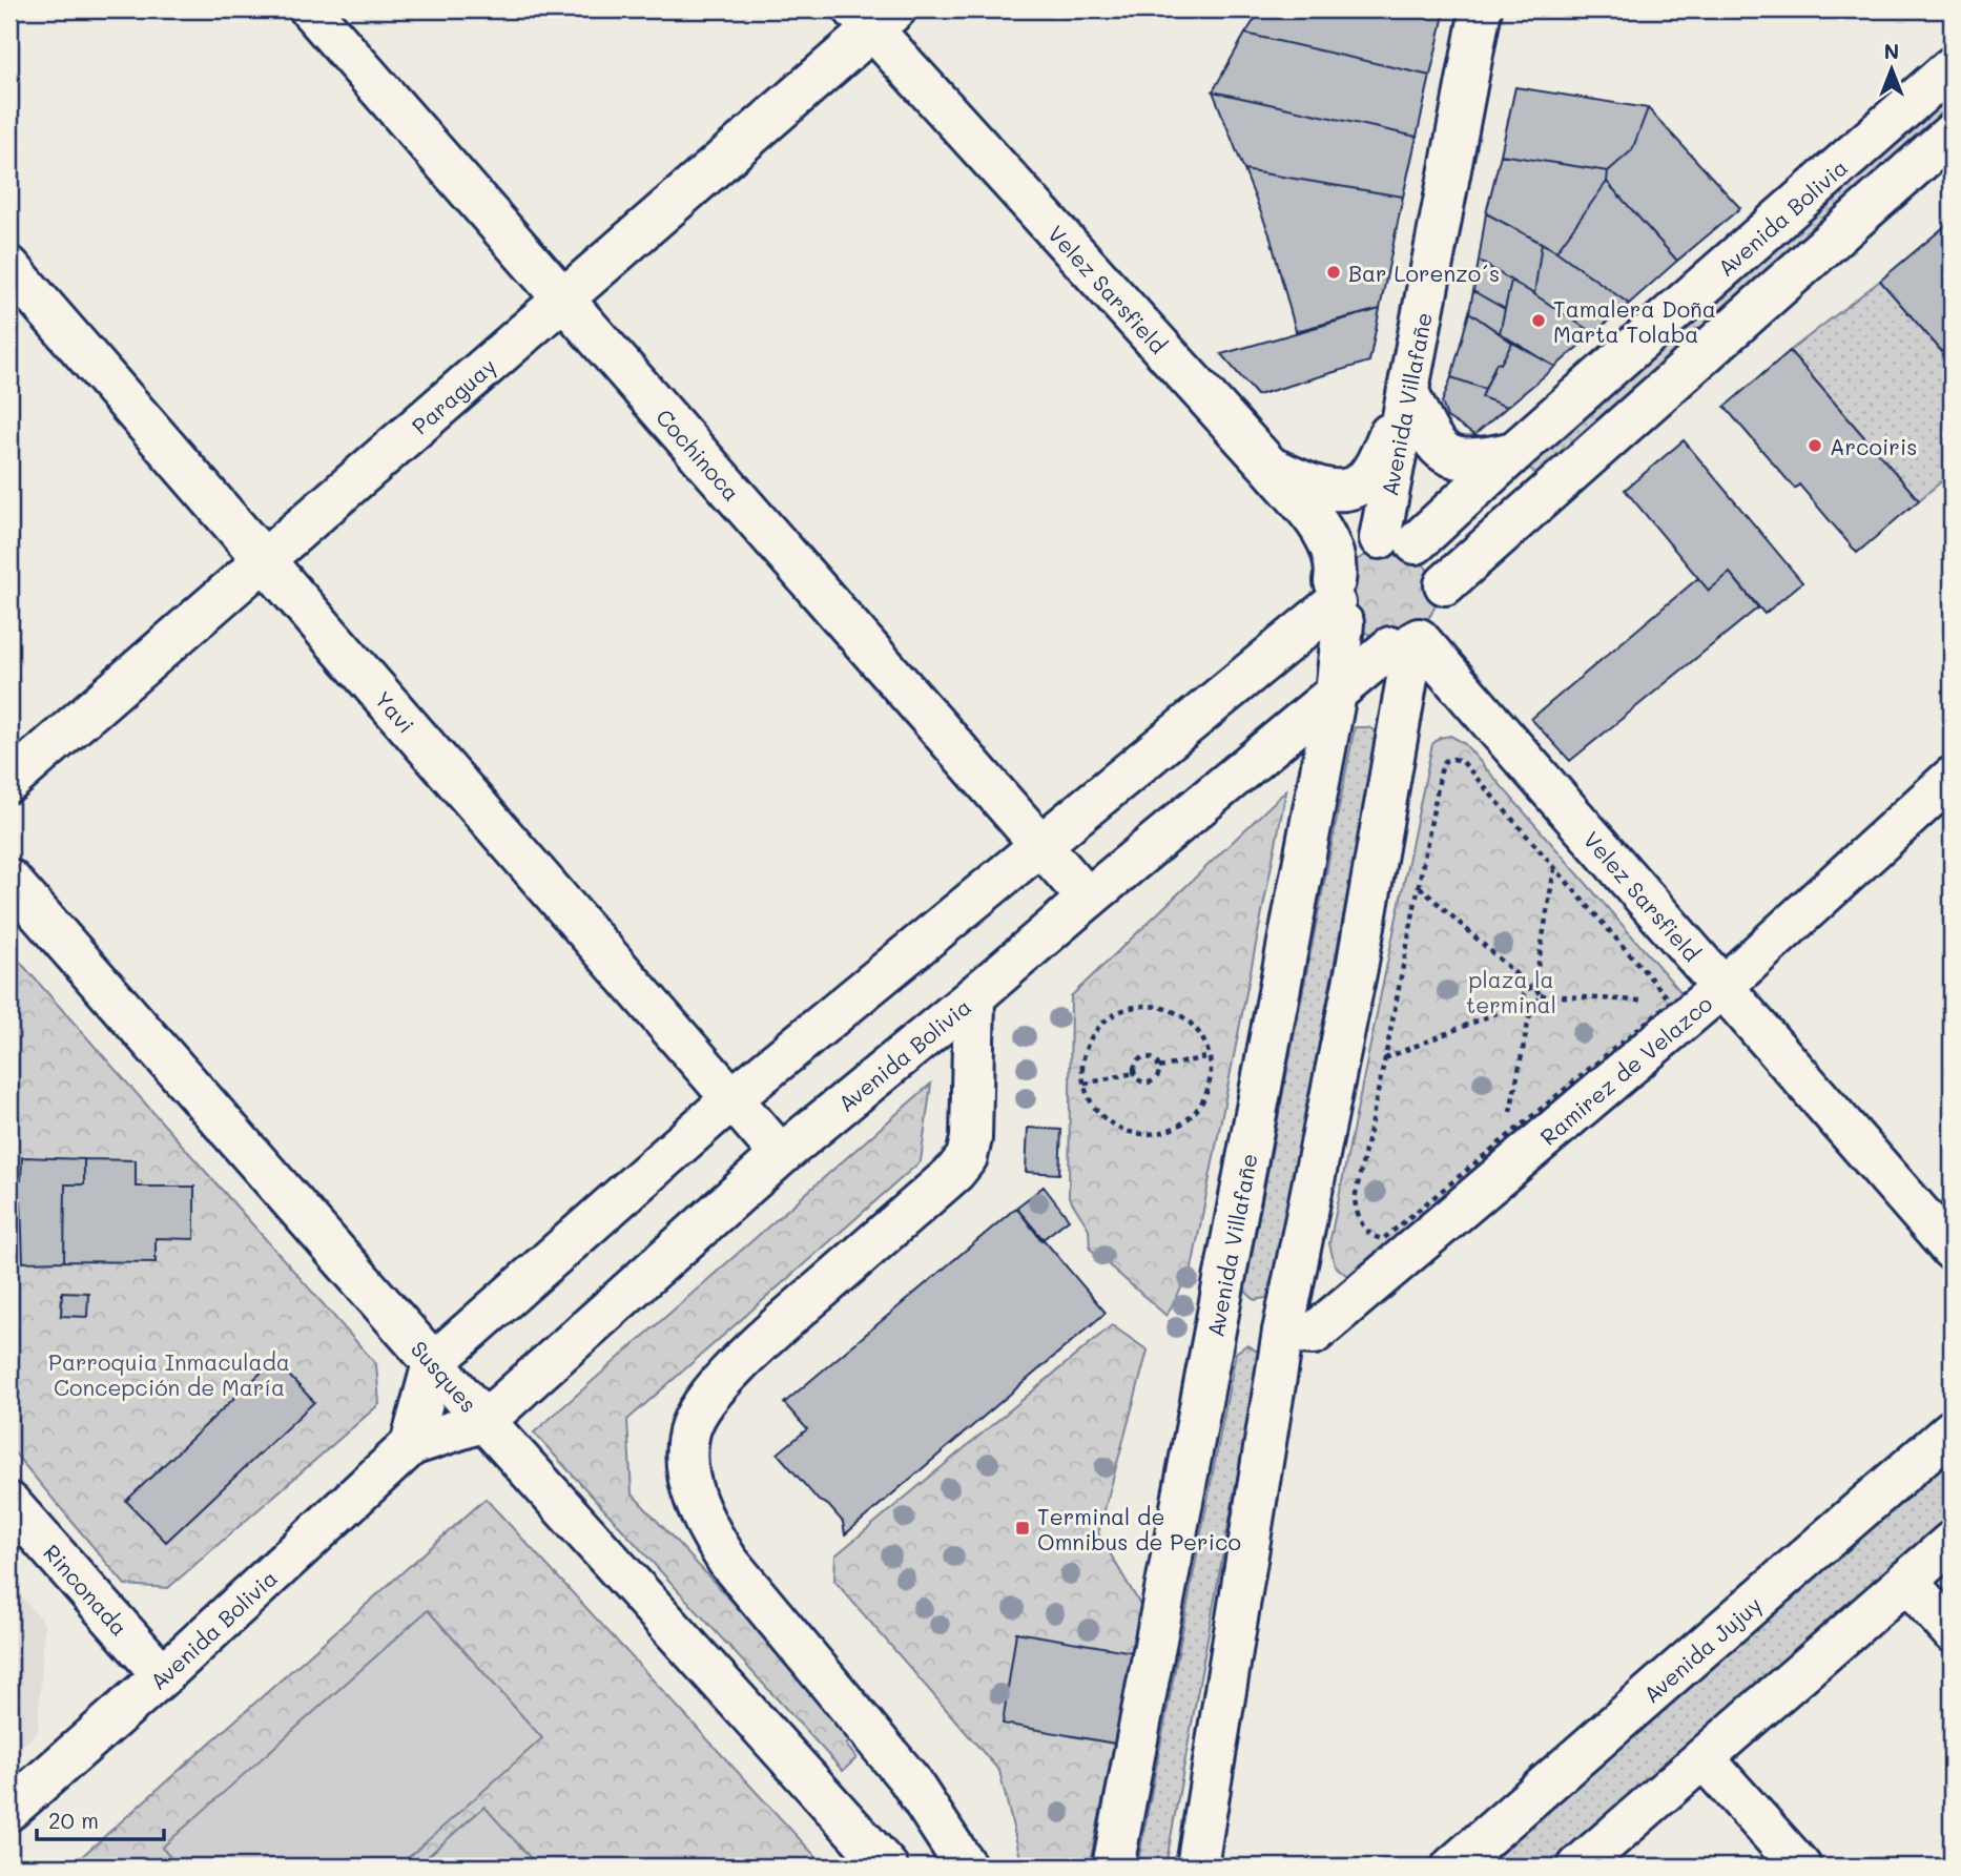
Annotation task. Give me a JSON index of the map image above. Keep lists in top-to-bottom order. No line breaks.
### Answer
{"streets":{"street":["Avenida Bolivia","Velez Sarsfield","Paraguay","Avenida Villafañe","Cochinoca","Yavi","Ramirez de Velazco","Susques","Rinconada","Avenida Jujuy"]},"crossings":[["Avenida Bolivia","Velez Sarsfield"],["Avenida Bolivia","Avenida Villafañe"],["Avenida Bolivia","Cochinoca"],["Avenida Bolivia","Yavi"],["Avenida Bolivia","Susques"],["Avenida Bolivia","Rinconada"],["Velez Sarsfield","Paraguay"],["Velez Sarsfield","Avenida Villafañe"],["Velez Sarsfield","Ramirez de Velazco"],["Paraguay","Cochinoca"],["Paraguay","Yavi"]],"parks":["plaza la terminal","Parroquia Inmaculada Concepción de María"],"places":{"other":["Bar Lorenzo´s","Tamalera Doña Marta Tolaba","Arcoiris"],"transit":["Terminal de Omnibus de Perico"]},"scale_bar":"20 m","north":"top"}
